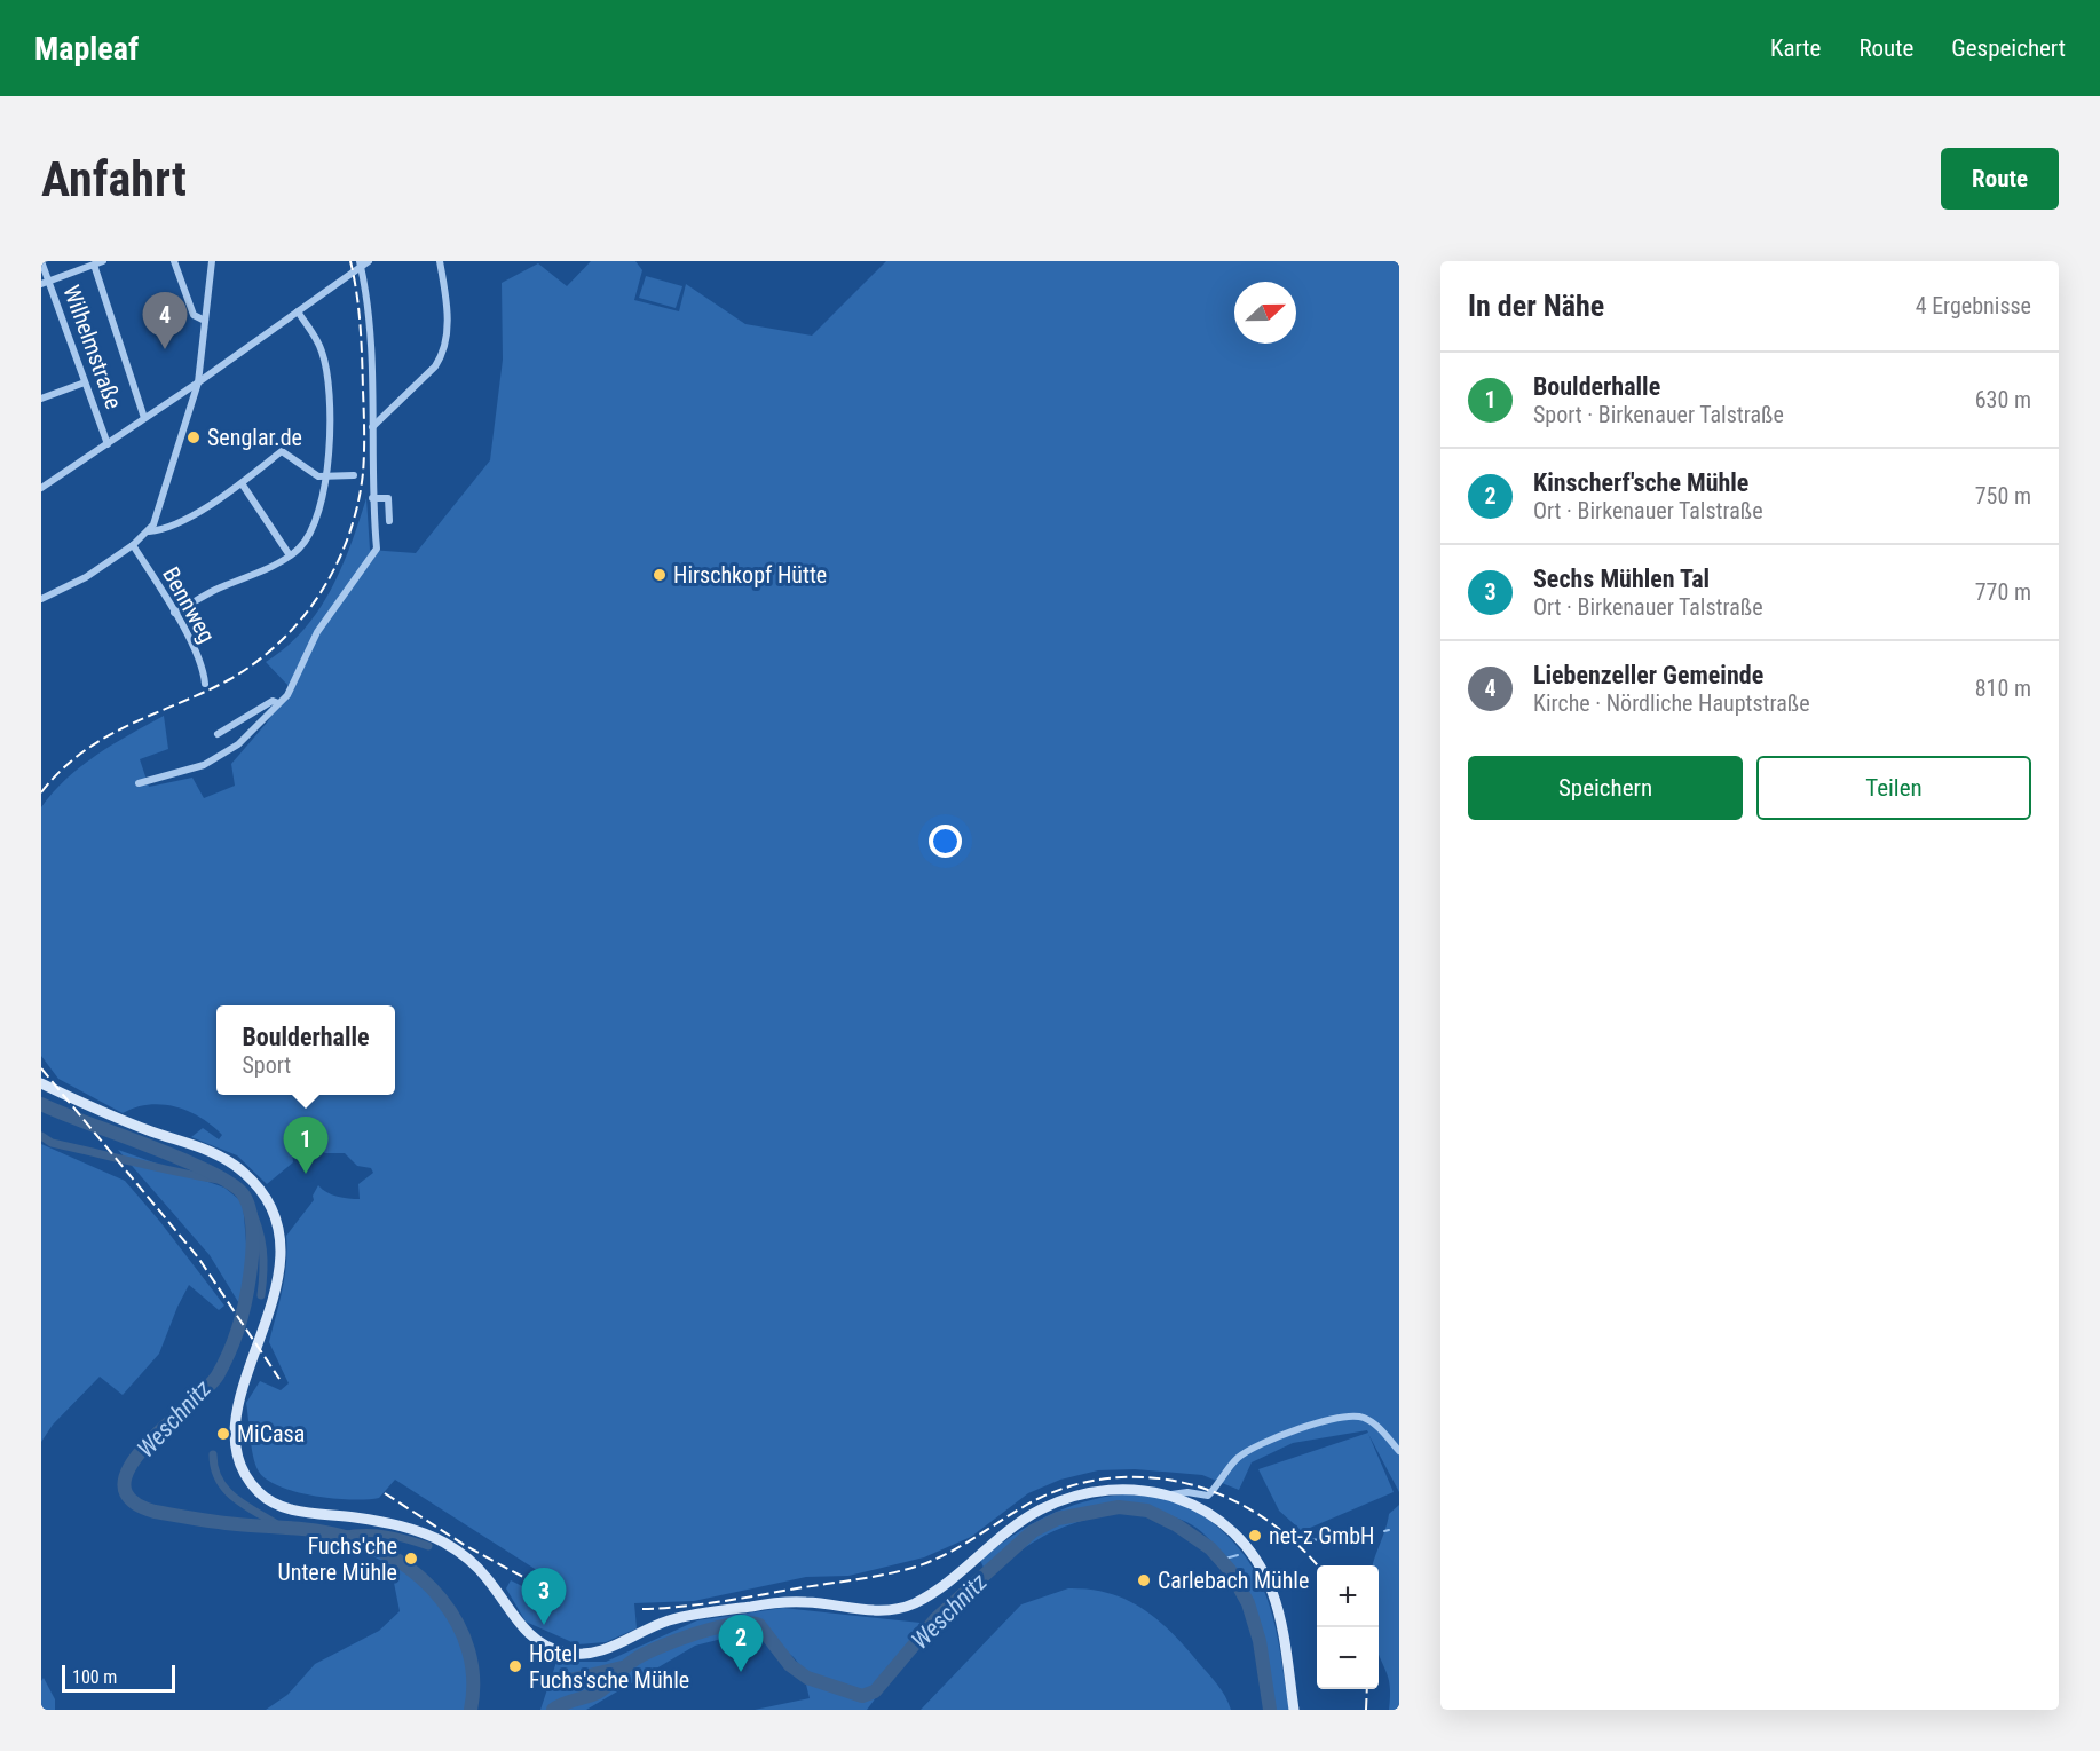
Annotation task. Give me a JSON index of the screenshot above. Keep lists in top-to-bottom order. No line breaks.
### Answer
{"streets":{"street":["Wilhelmstraße","Bennweg"]},"water":["Weschnitz"],"places":["Senglar.de","Hirschkopf Hütte","MiCasa","net-z GmbH","Fuchs'che Untere Mühle","Carlebach Mühle","Hotel Fuchs'sche Mühle"],"scale_bar":"100 m","north":"right","page":{"header":"Mapleaf","nav":["Karte","Route","Gespeichert"],"buttons":["Route",["Speichern","Teilen"]],"title":"Anfahrt","heading":["In der Nähe","4 Ergebnisse"],"pins":["4","1","3","2"],"list":[{"mark":"1","name":"Boulderhalle","note":"Sport · Birkenauer Talstraße","value":"630 m"},{"mark":"2","name":"Kinscherf'sche Mühle","note":"Ort · Birkenauer Talstraße","value":"750 m"},{"mark":"3","name":"Sechs Mühlen Tal","note":"Ort · Birkenauer Talstraße","value":"770 m"},{"mark":"4","name":"Liebenzeller Gemeinde","note":"Kirche · Nördliche Hauptstraße","value":"810 m"}],"popup":["Boulderhalle","Sport"],"map_buttons":["+","−"],"scale":"100 m"}}
